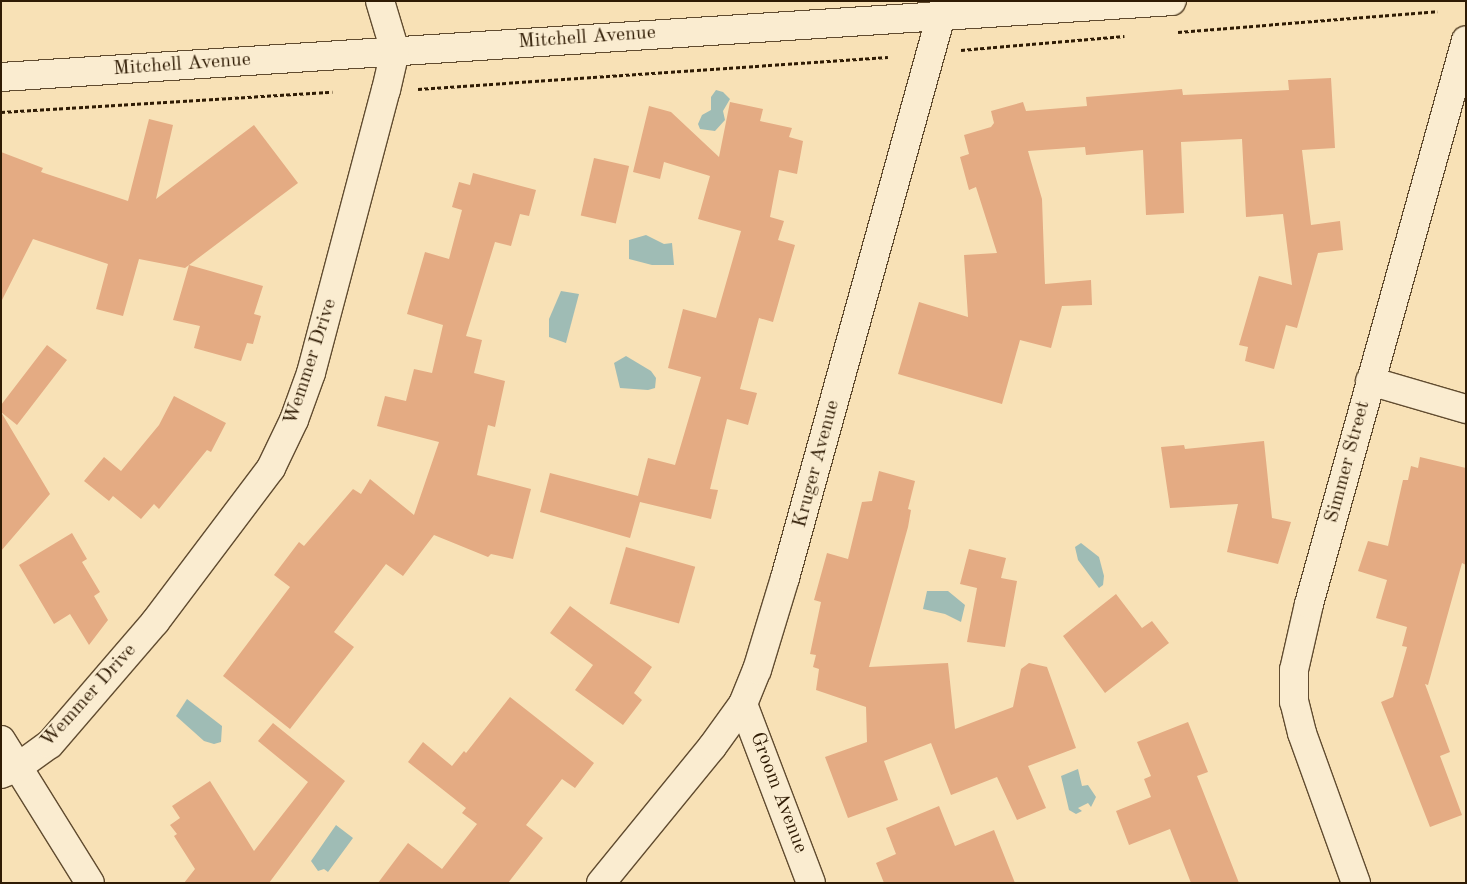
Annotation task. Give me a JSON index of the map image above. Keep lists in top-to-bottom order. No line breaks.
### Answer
{"streets":{"street":["Mitchell Avenue","Wemmer Drive","Simmer Street","Kruger Avenue","Groom Avenue"]},"crossings":[["Mitchell Avenue","Wemmer Drive"],["Mitchell Avenue","Kruger Avenue"],["Kruger Avenue","Groom Avenue"]]}
